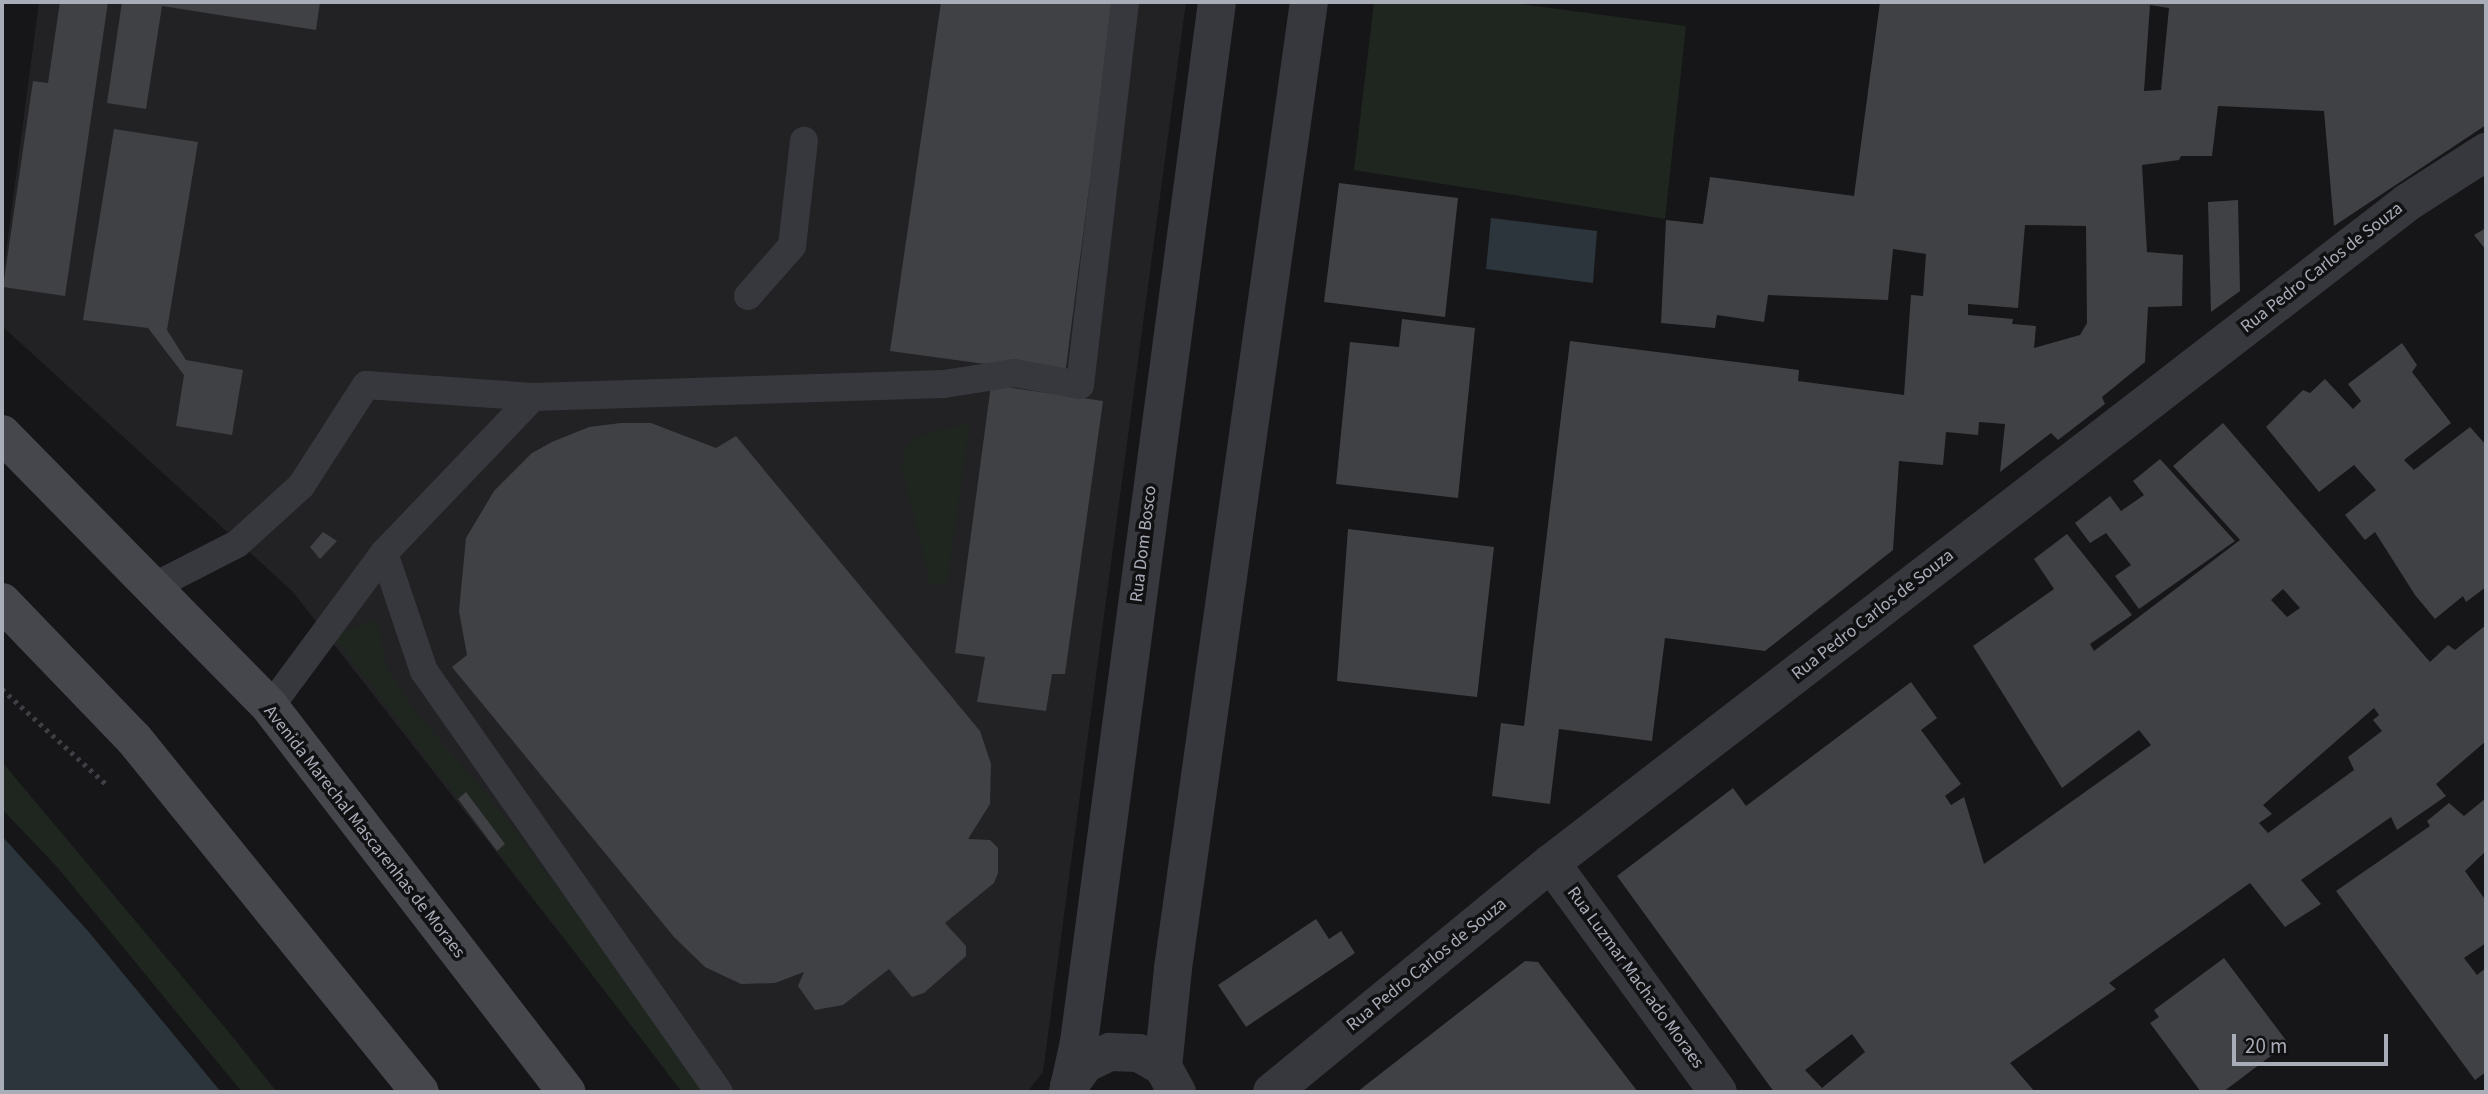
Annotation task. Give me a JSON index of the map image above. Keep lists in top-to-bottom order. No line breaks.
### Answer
{"streets":{"main road":["Avenida Marechal Mascarenhas de Moraes"],"street":["Rua Pedro Carlos de Souza","Rua Dom Bosco","Rua Luzmar Machado Moraes"]},"crossings":[["Rua Pedro Carlos de Souza","Rua Luzmar Machado Moraes"]],"scale_bar":"20 m"}
